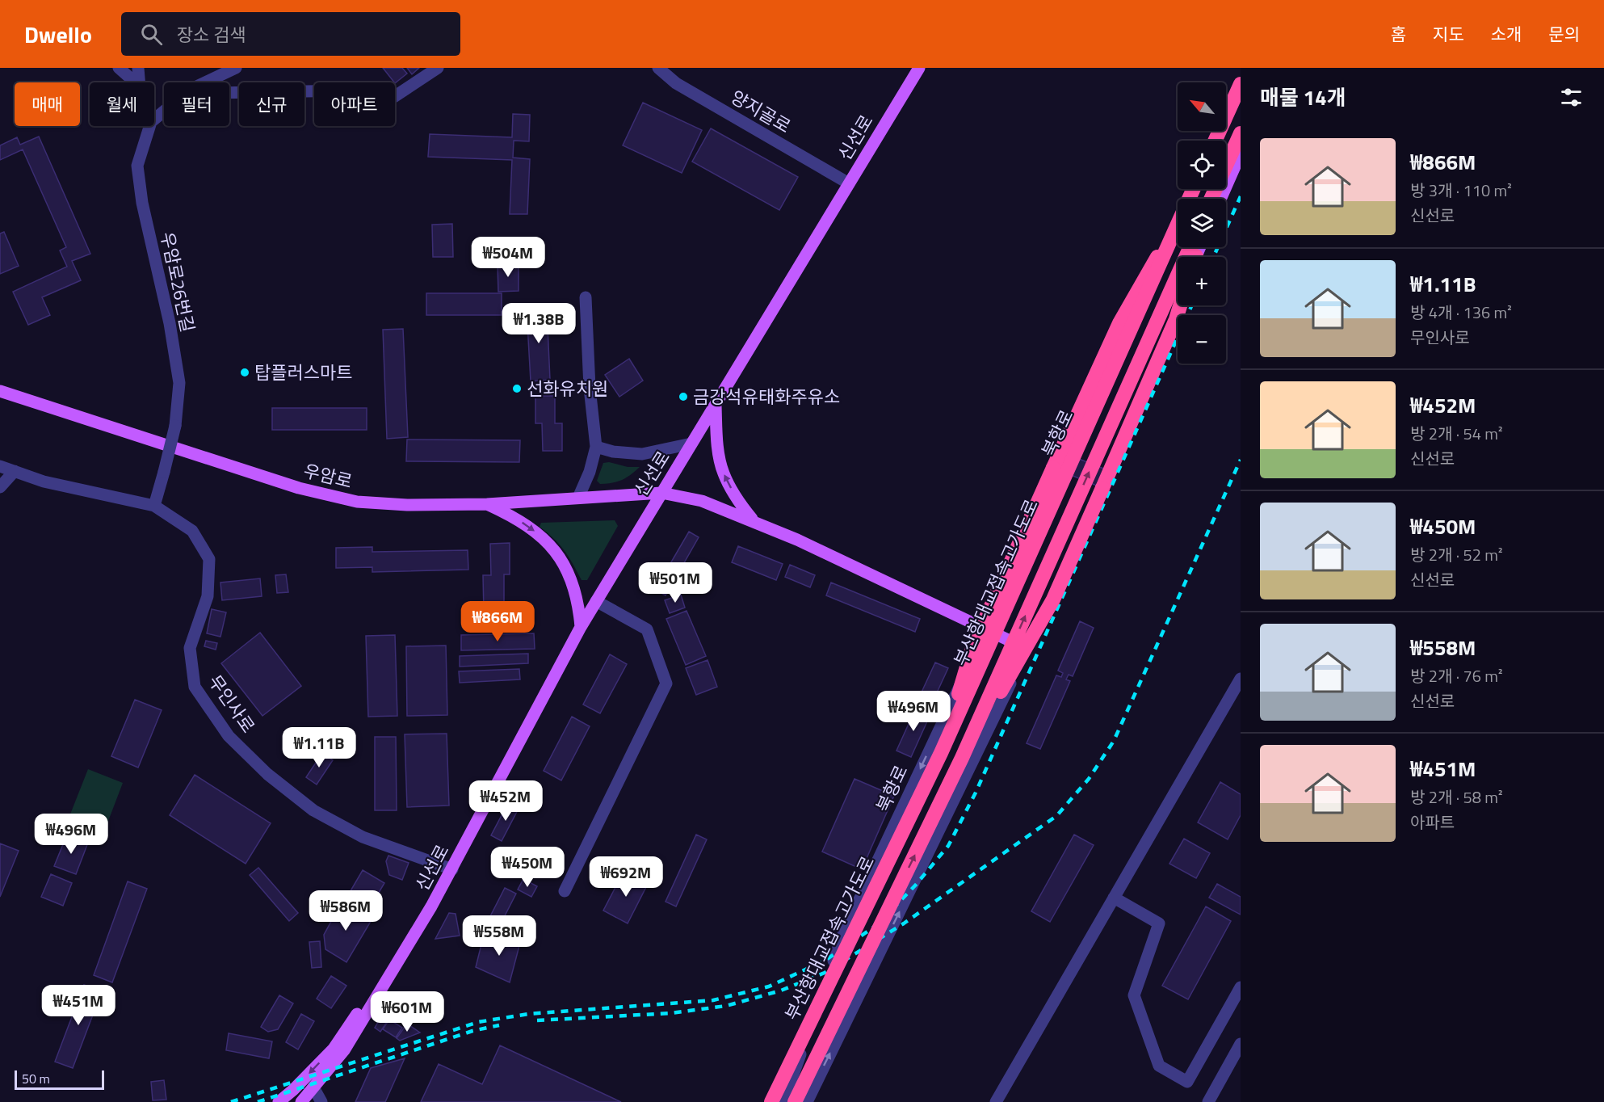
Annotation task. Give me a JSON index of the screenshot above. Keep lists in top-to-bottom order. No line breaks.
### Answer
{"streets":{"highway":["부산항대교접속고가도로"],"main road":["신선로","북항로","우암로"],"street":["양지골로","우암로26번길","무인사로"]},"crossings":[["양지골로","신선로"],["신선로","우암로"],["신선로","무인사로"],["우암로26번길","무인사로"],["북항로","우암로"]],"one_way":["북항로"],"places":["탑플러스마트","선화유치원","금강석유태화주유소"],"scale_bar":"50 m","north":"top left","page":{"header":"Dwello","search":"장소 검색","nav":["홈","지도","소개","문의"],"heading":"매물 14개","map_buttons":["+","−"],"chip":["매매","월세","필터","신규","아파트"],"list":[{"name":"₩866M","note":"방 3개 · 110 m² · 신선로"},{"name":"₩1.11B","note":"방 4개 · 136 m² · 무인사로"},{"name":"₩452M","note":"방 2개 · 54 m² · 신선로"},{"name":"₩450M","note":"방 2개 · 52 m² · 신선로"},{"name":"₩558M","note":"방 2개 · 76 m² · 신선로"},{"name":"₩451M","note":"방 2개 · 58 m² · 아파트"}],"price":["₩504M","₩1.38B","₩501M","₩866M","₩496M","₩1.11B","₩452M","₩496M","₩450M","₩692M","₩586M","₩558M","₩451M","₩601M"],"scale":"50 m"}}
